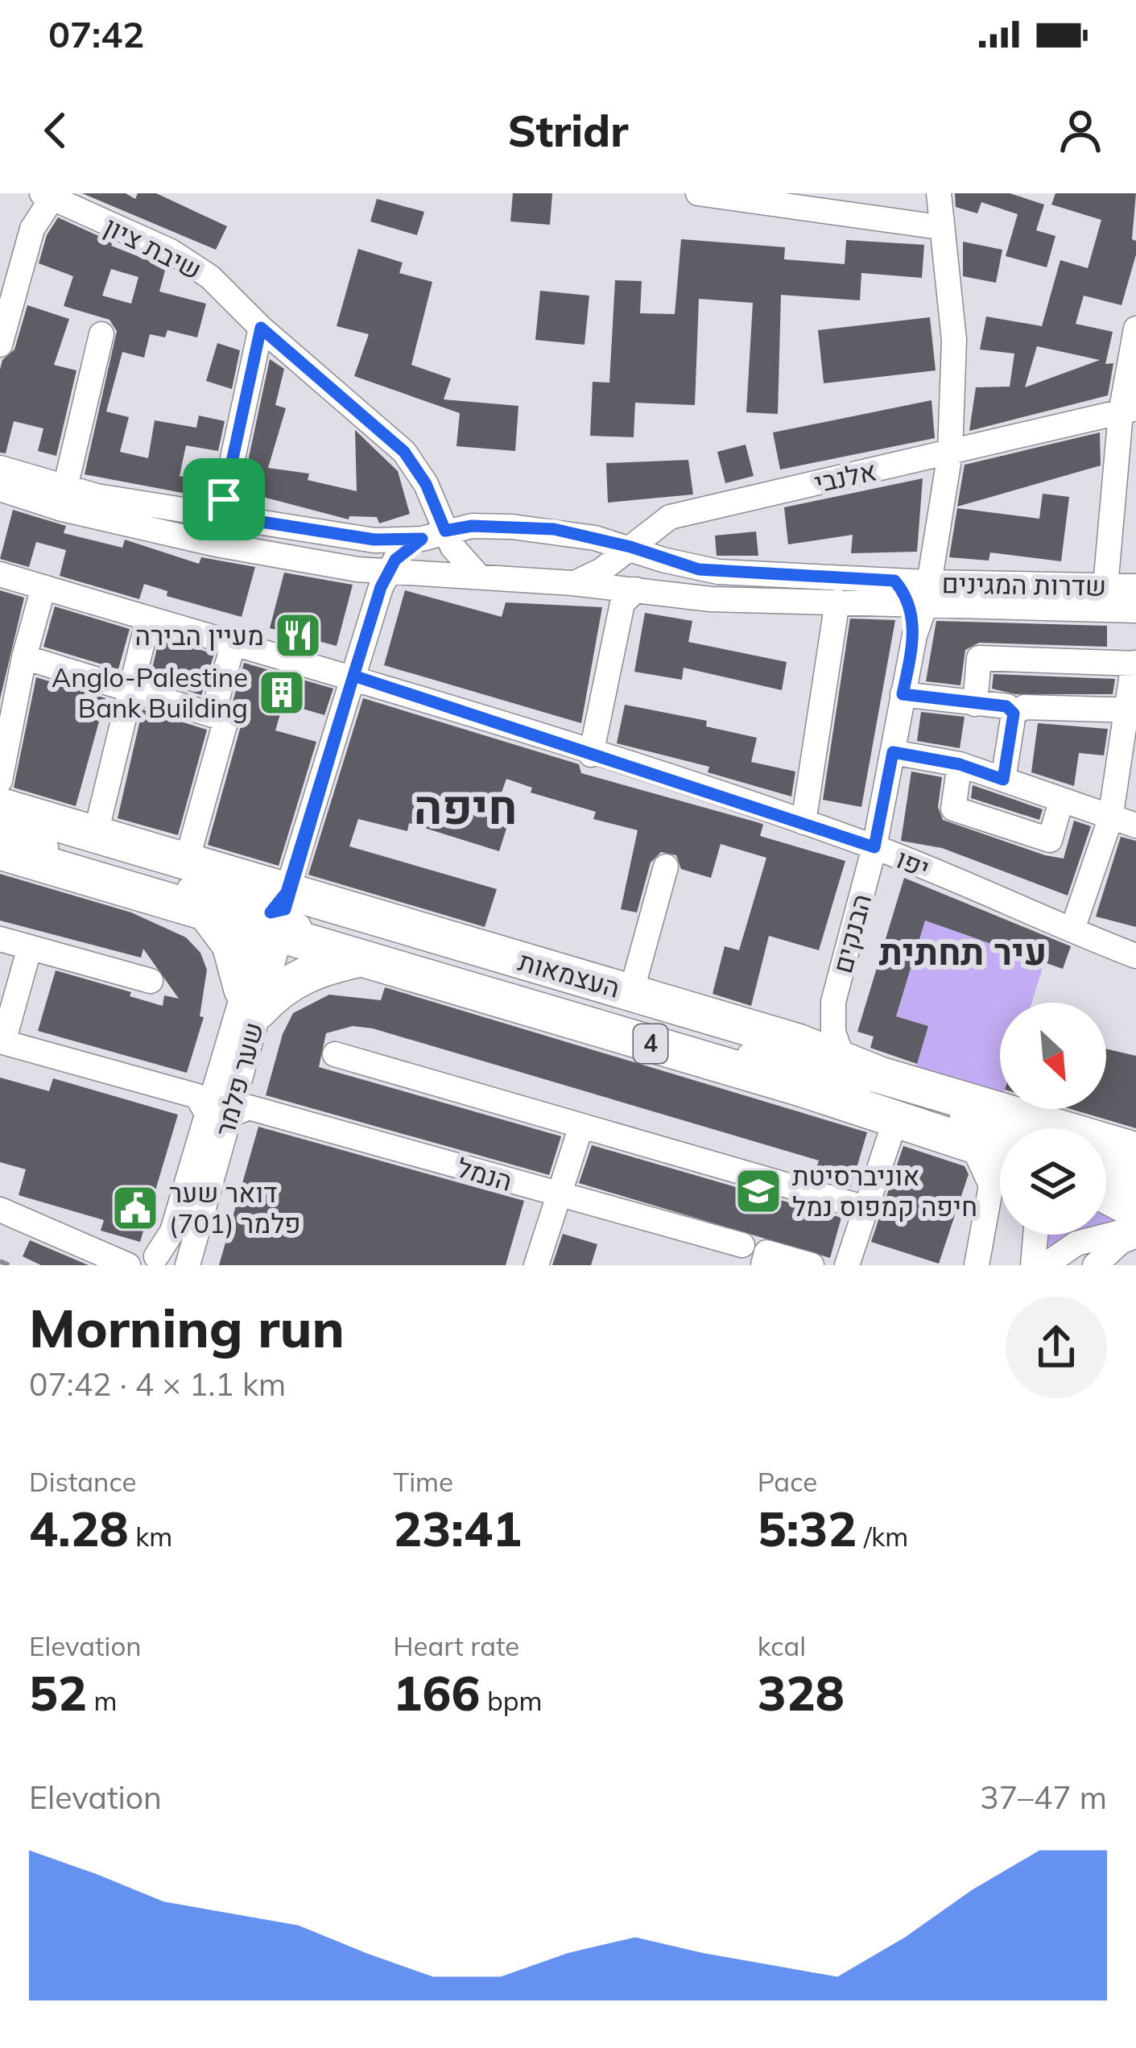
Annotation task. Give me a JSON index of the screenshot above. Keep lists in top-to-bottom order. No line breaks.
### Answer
{"streets":{"highway":["העצמאות","4"],"street":["שיבת ציון","אלנבי","שדרות המגינים","יפו","הבנקים","שער פלמר","הנמל"]},"crossings":[["שיבת ציון","שדרות המגינים"],["אלנבי","שדרות המגינים"],["אלנבי","הבנקים"],["שדרות המגינים","הבנקים"],["שדרות המגינים","שער פלמר"],["יפו","הבנקים"],["יפו","שער פלמר"],["הבנקים","העצמאות"],["העצמאות","שער פלמר"],["שער פלמר","הנמל"]],"districts":["חיפה","עיר תחתית"],"places":{"restaurant":["מעיין הבירה"],"building":["Anglo-Palestine Bank Building"],"school or university":["אוניברסיטת חיפה קמפוס נמל"],"public building":["דואר שער פלמר (701)"]},"north":"bottom right","page":{"status":"07:42","header":"Stridr","heading":["Morning run","07:42 · 4 × 1.1 km"],"stats":[["Distance","4.28 km"],["Time","23:41"],["Pace","5:32 /km"],["Elevation","52 m"],["Heart rate","166 bpm"],["kcal","328"]],"chart":["Elevation","37–47 m"]}}
